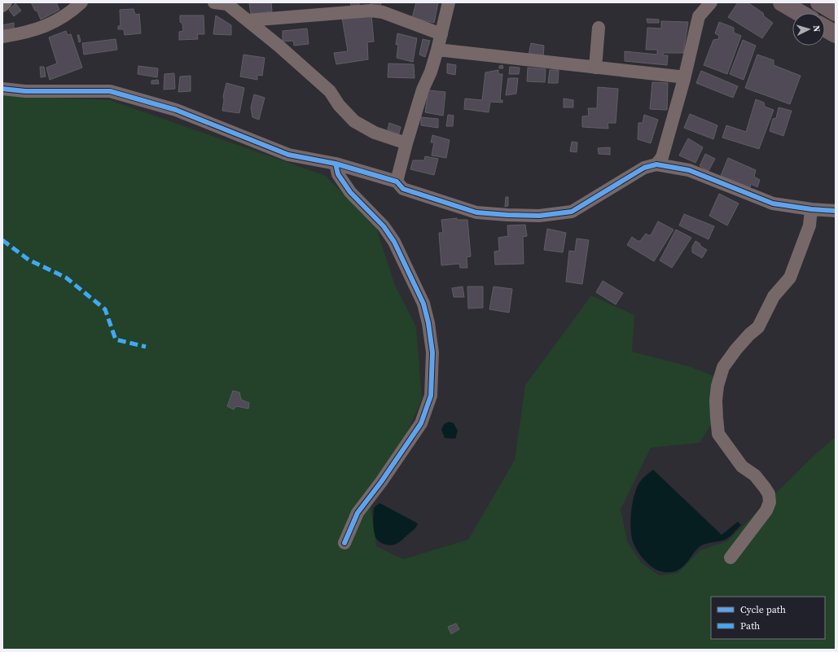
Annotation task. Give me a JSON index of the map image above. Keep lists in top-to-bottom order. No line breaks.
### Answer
{"legend":["Cycle path","Path"],"north":"right"}
